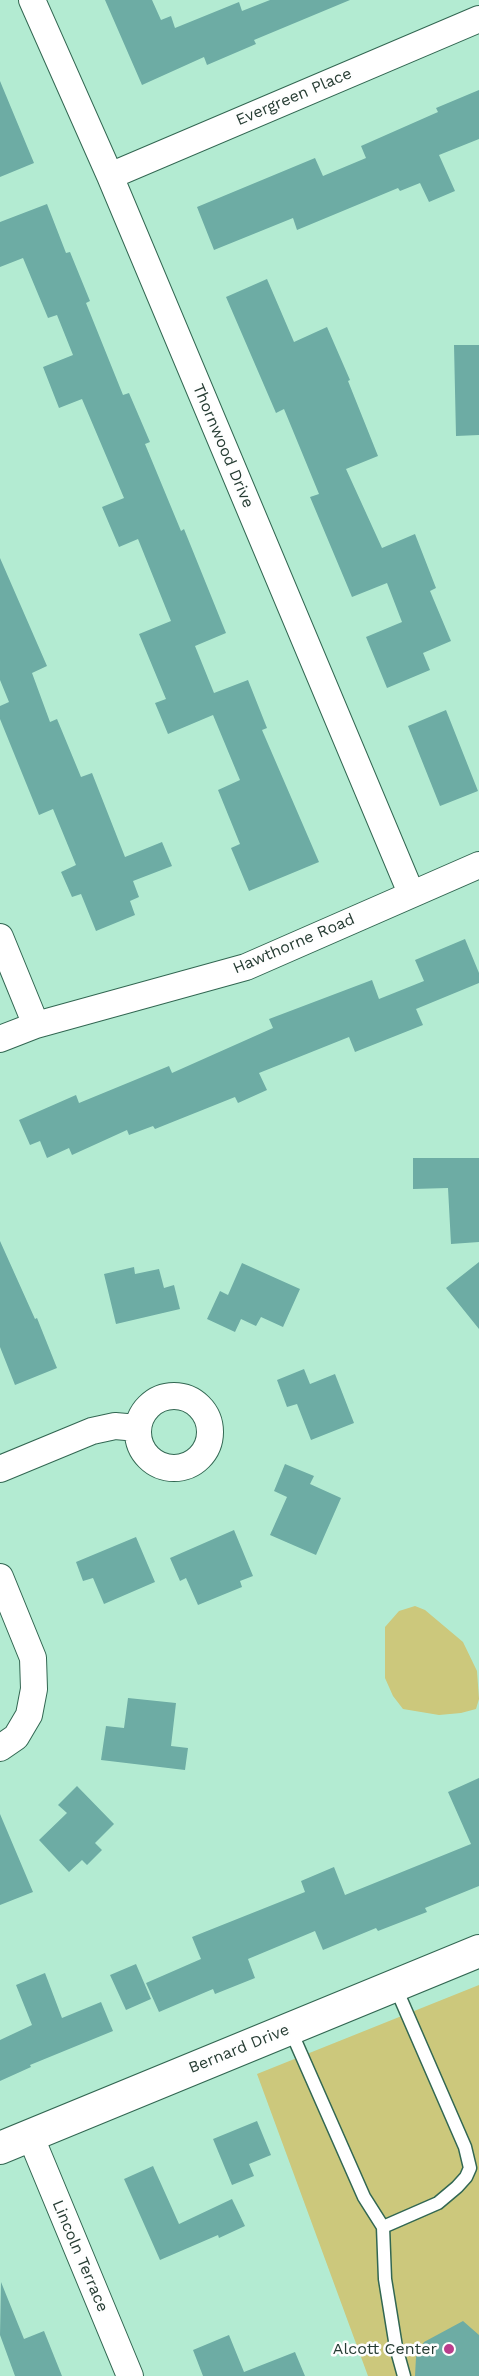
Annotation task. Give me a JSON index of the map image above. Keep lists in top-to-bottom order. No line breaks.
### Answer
{"streets":{"street":["Evergreen Place","Thornwood Drive","Hawthorne Road","Bernard Drive","Lincoln Terrace"]},"crossings":[["Evergreen Place","Thornwood Drive"],["Thornwood Drive","Hawthorne Road"],["Bernard Drive","Lincoln Terrace"]],"places":["Alcott Center"]}
